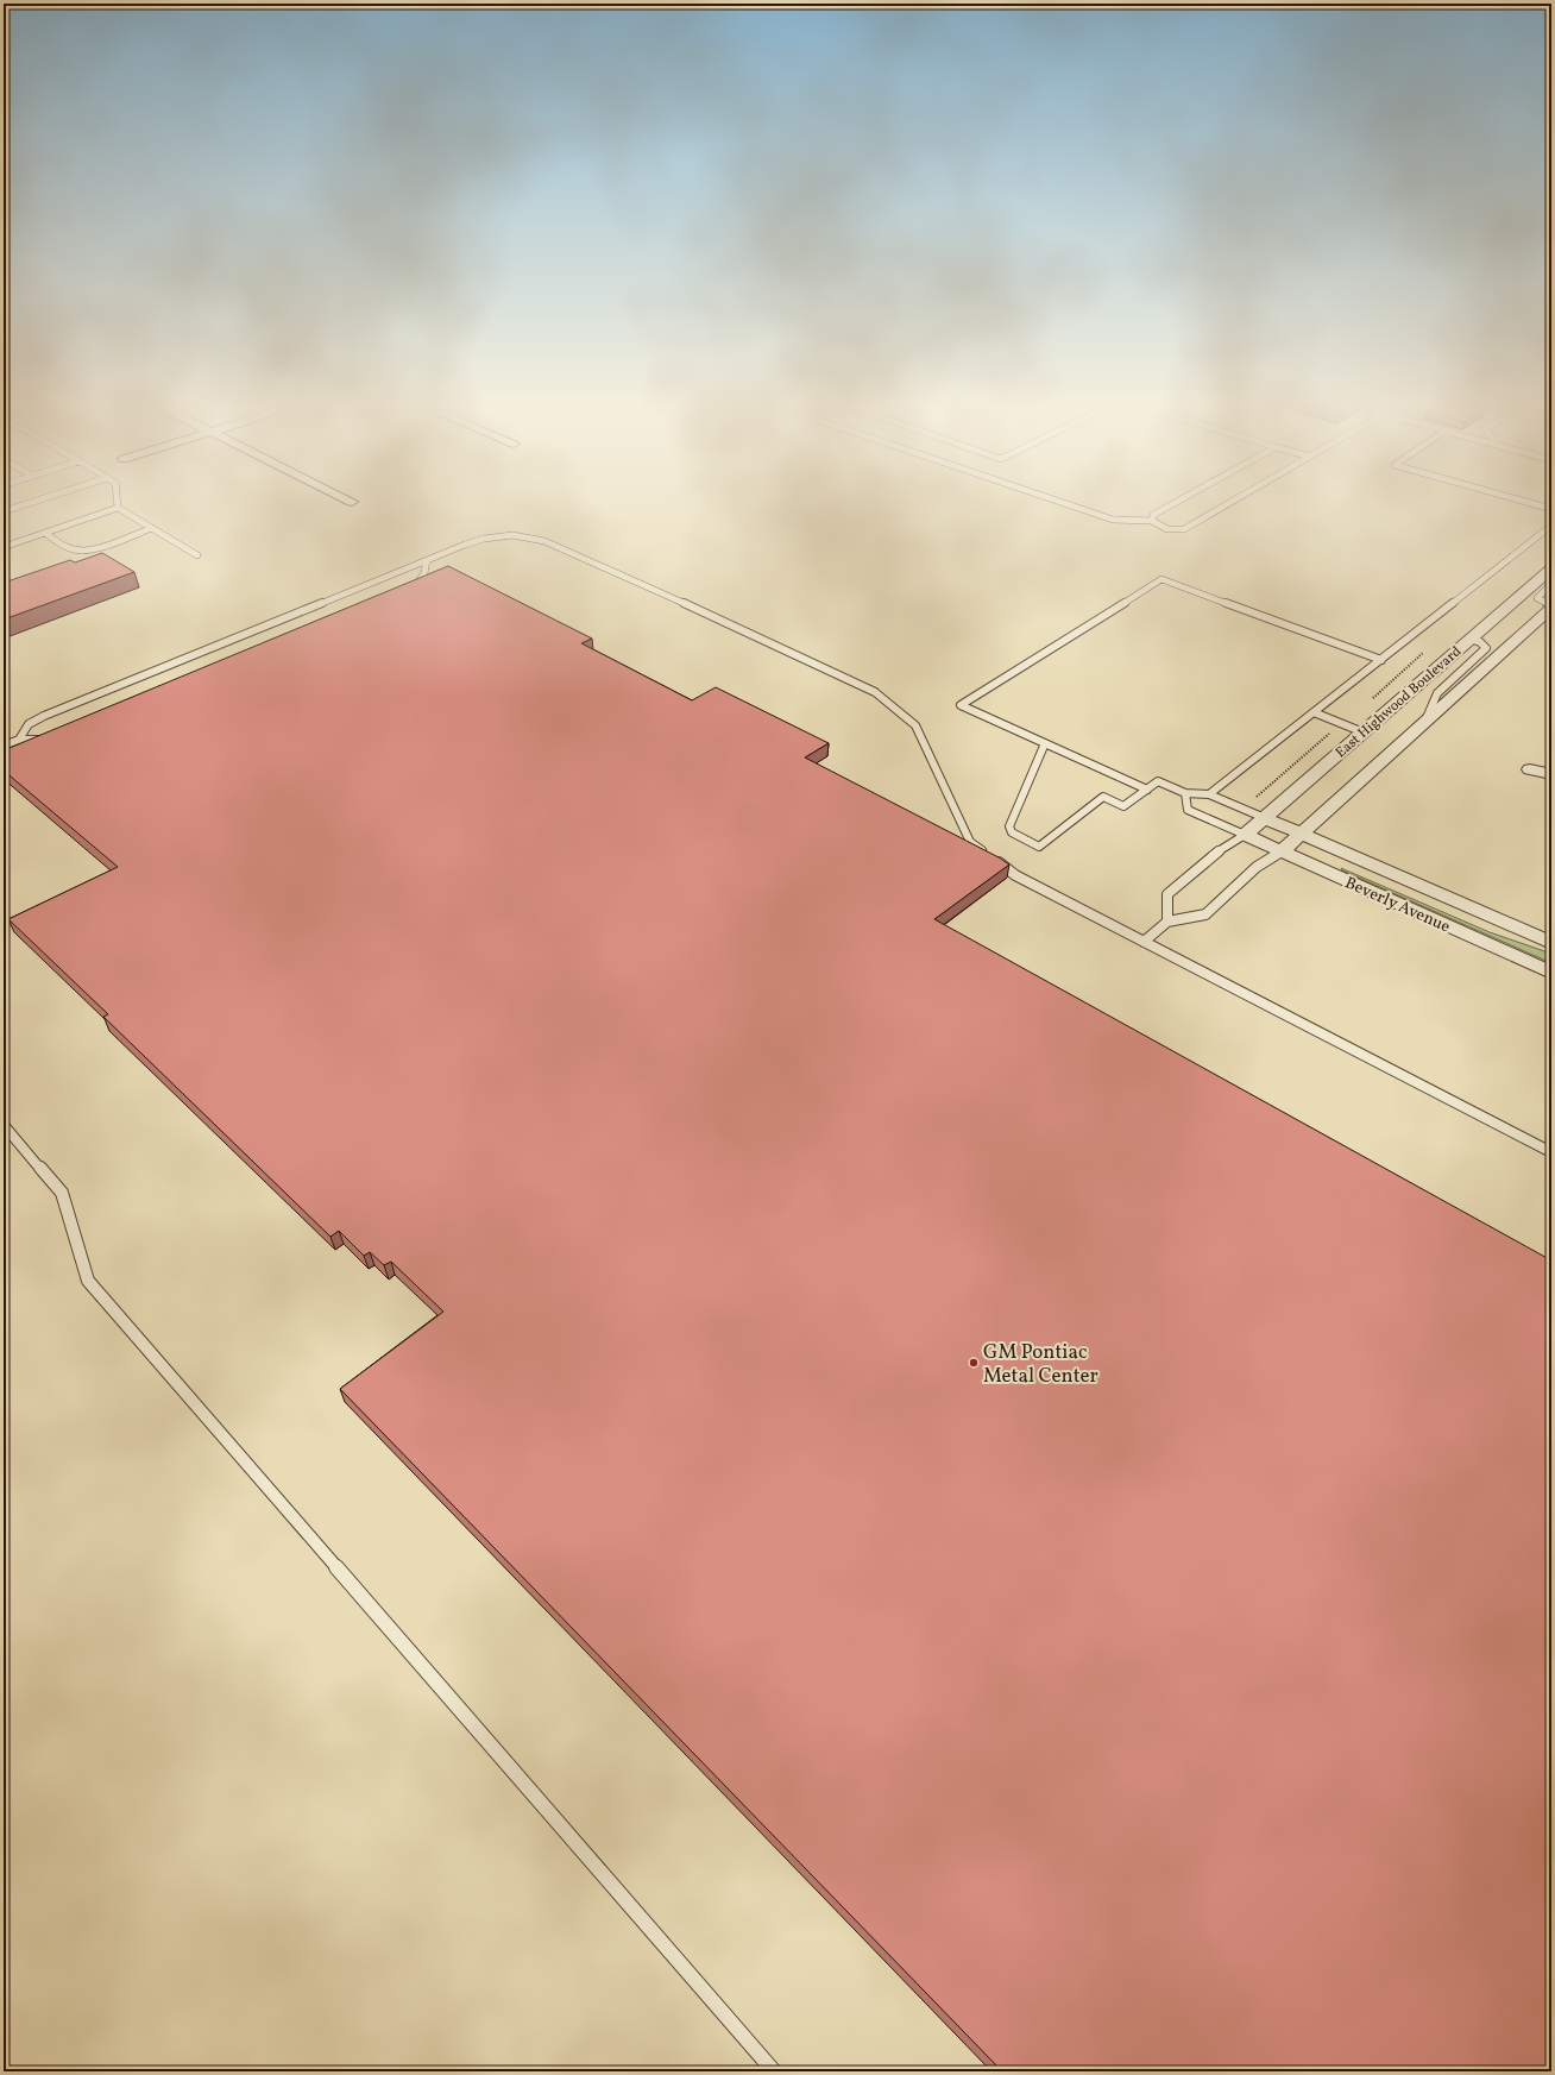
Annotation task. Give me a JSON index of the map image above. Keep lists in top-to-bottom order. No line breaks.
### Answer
{"streets":{"street":["East Highwood Boulevard","Beverly Avenue"]},"crossings":[["East Highwood Boulevard","Beverly Avenue"]],"places":["GM Pontiac Metal Center"]}
